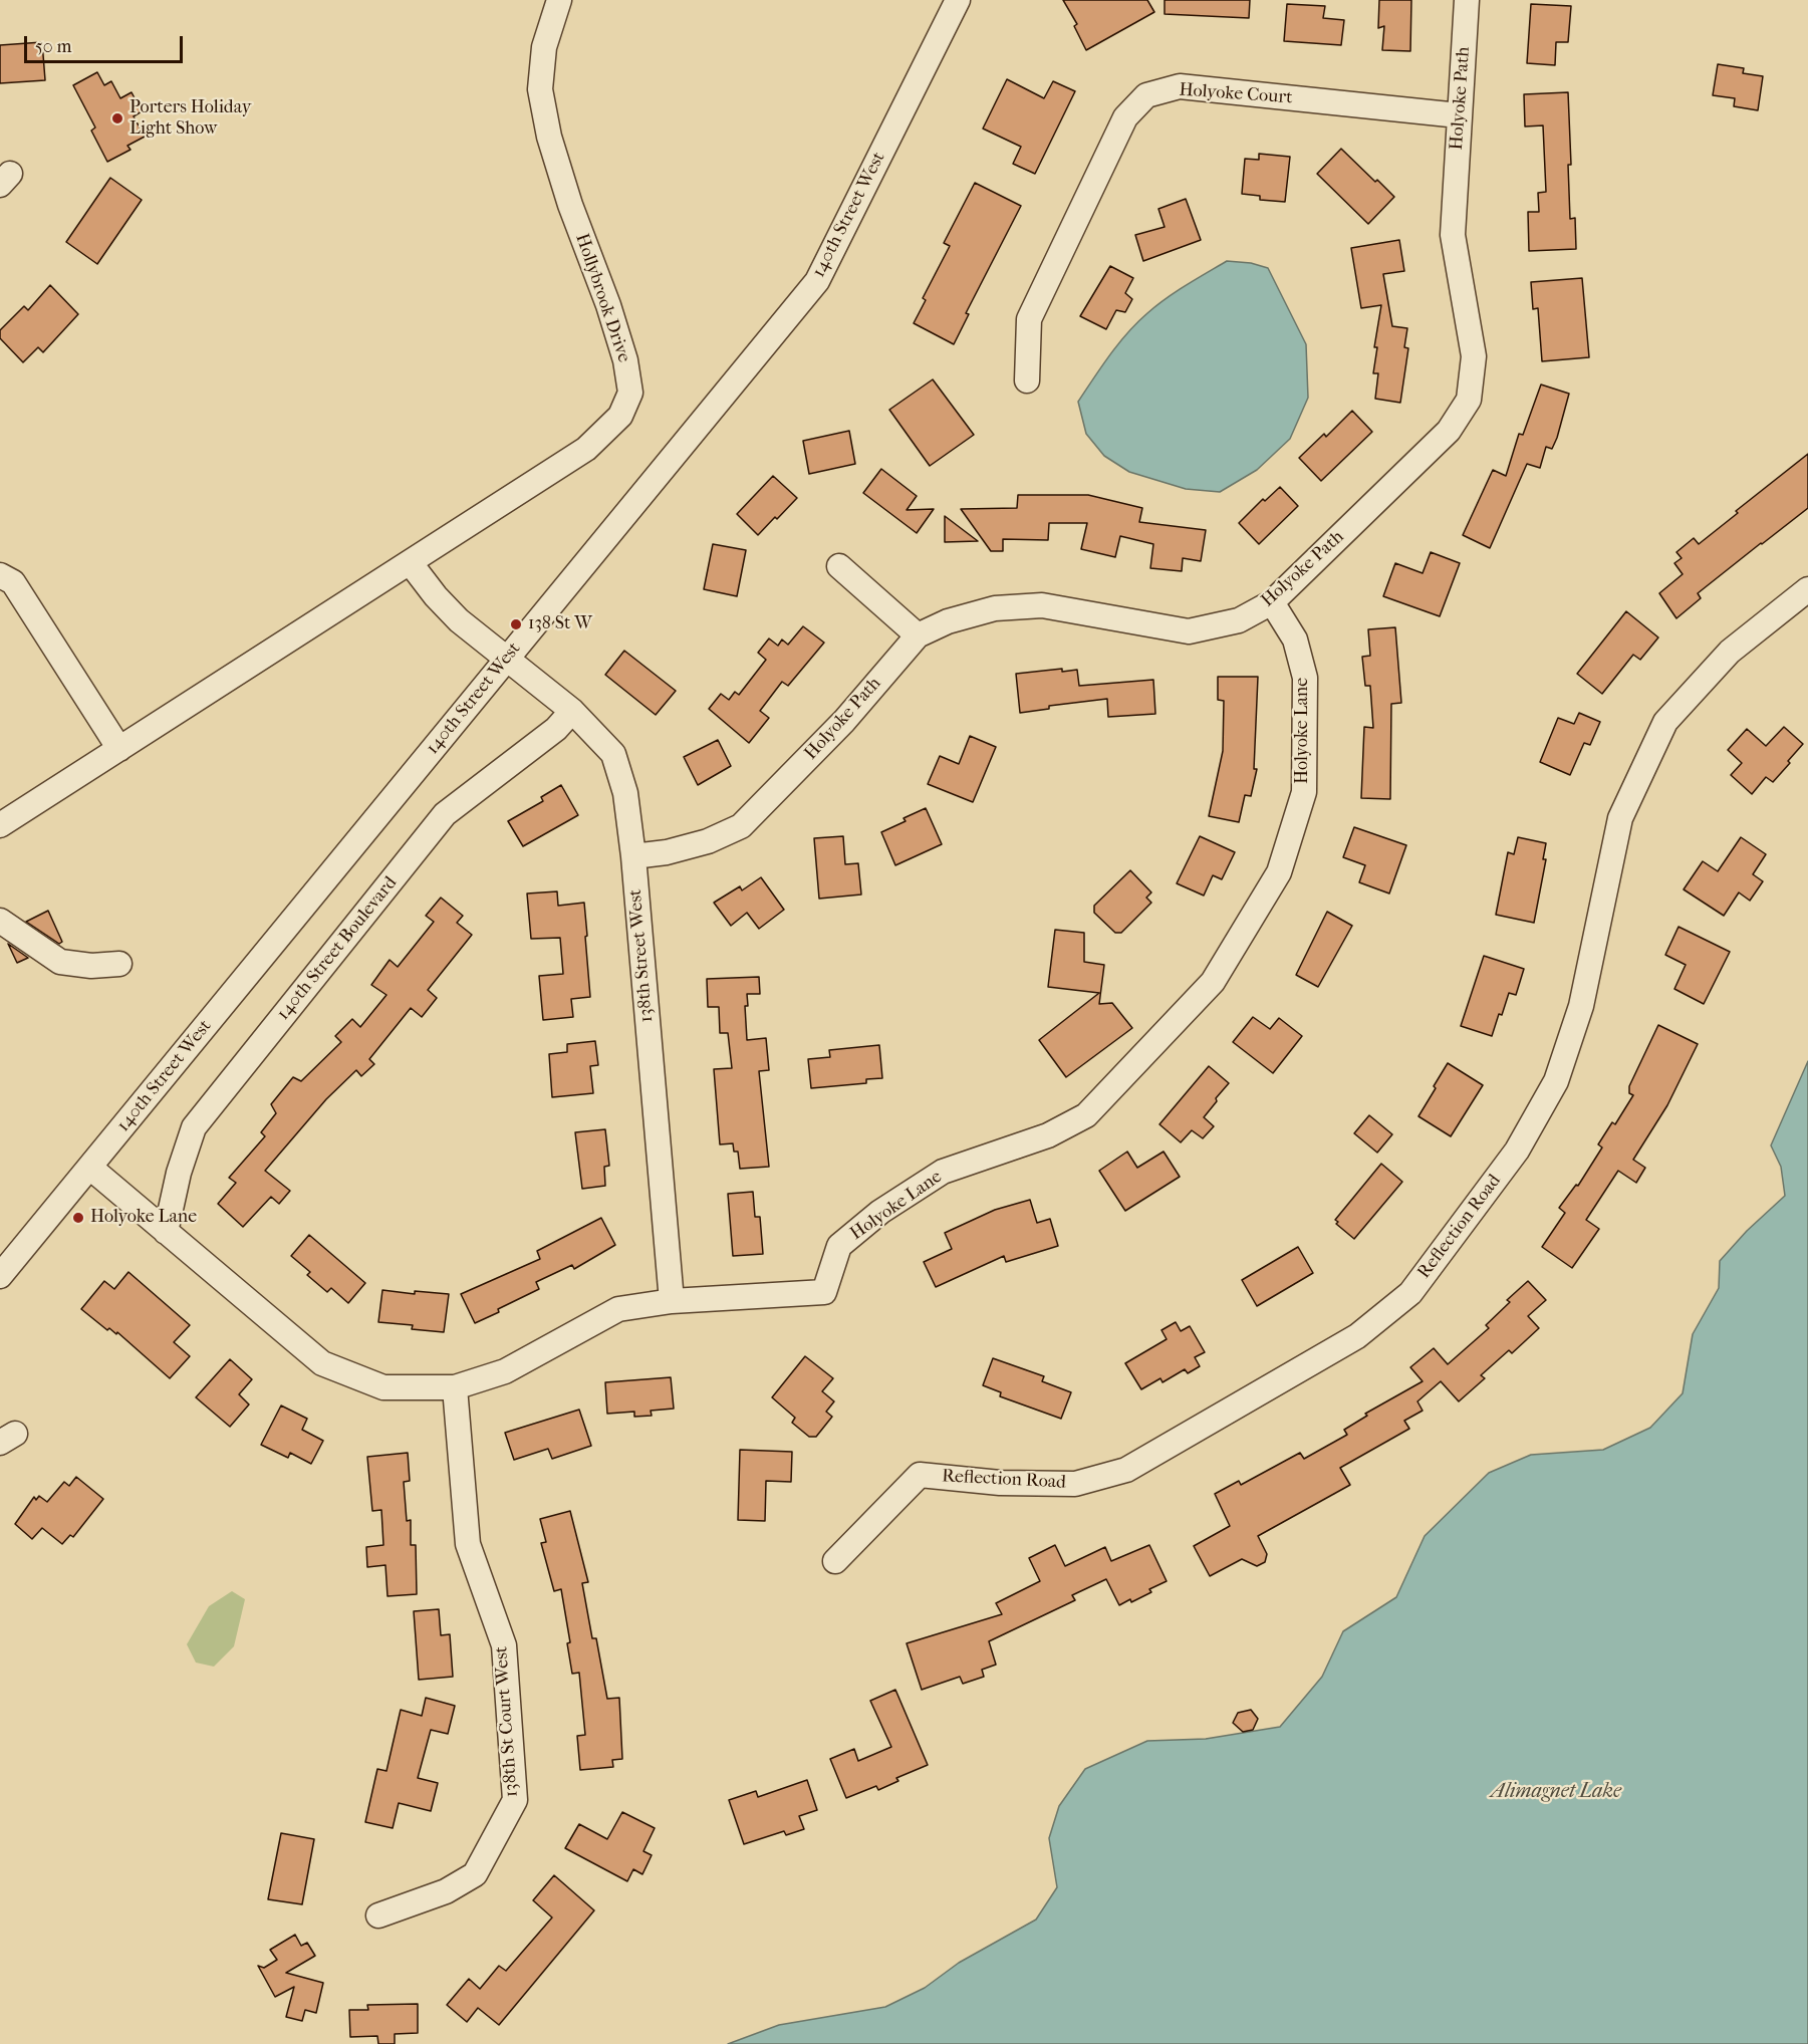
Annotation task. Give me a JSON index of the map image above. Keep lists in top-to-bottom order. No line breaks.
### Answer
{"streets":{"street":["Holyoke Court","Holyoke Path","140th Street West","Hollybrook Drive","Holyoke Lane","140th Street Boulevard","138th Street West","Reflection Road","138th St Court West"]},"crossings":[["Holyoke Court","Holyoke Path"],["Holyoke Path","Holyoke Lane"],["Holyoke Path","138th Street West"],["140th Street West","Holyoke Lane"],["140th Street West","138th Street West"],["Hollybrook Drive","138th Street West"],["Holyoke Lane","140th Street Boulevard"],["Holyoke Lane","138th Street West"],["Holyoke Lane","138th St Court West"],["140th Street Boulevard","138th Street West"]],"water":["Alimagnet Lake"],"places":["Porters Holiday Light Show","138 St W","Holyoke Lane"],"scale_bar":"50 m"}
